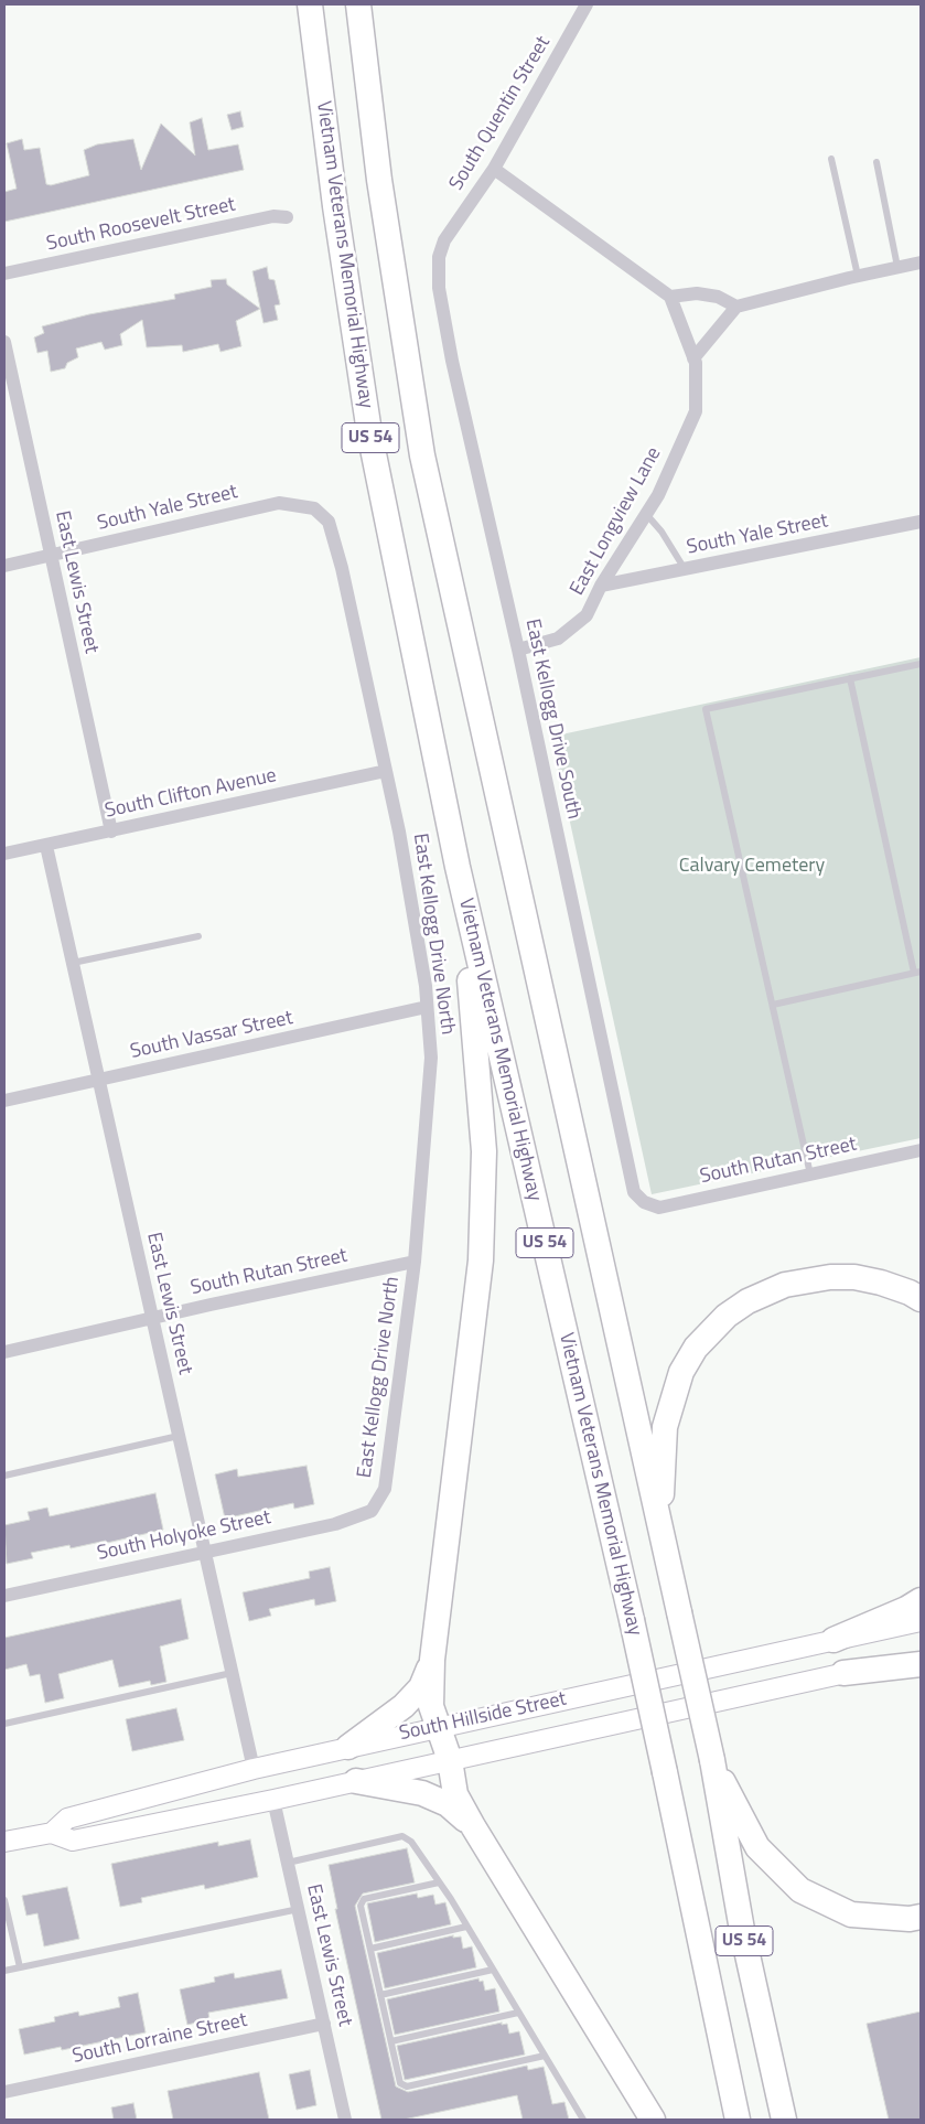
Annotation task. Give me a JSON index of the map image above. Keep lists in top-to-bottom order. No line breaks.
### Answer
{"streets":{"highway":["Vietnam Veterans Memorial Highway","US 54"],"main road":["South Hillside Street"],"street":["South Quentin Street","South Roosevelt Street","South Yale Street","East Longview Lane","East Lewis Street","East Kellogg Drive South","South Clifton Avenue","East Kellogg Drive North","South Vassar Street","South Rutan Street","South Holyoke Street","South Lorraine Street"]},"crossings":[["South Quentin Street","East Kellogg Drive South"],["South Yale Street","East Longview Lane"],["South Yale Street","East Lewis Street"],["South Yale Street","East Kellogg Drive North"],["East Longview Lane","East Kellogg Drive South"],["East Lewis Street","South Clifton Avenue"],["East Lewis Street","South Vassar Street"],["East Lewis Street","South Rutan Street"],["East Lewis Street","South Holyoke Street"],["East Lewis Street","South Hillside Street"],["East Lewis Street","South Lorraine Street"],["East Kellogg Drive South","South Rutan Street"],["South Clifton Avenue","East Kellogg Drive North"],["East Kellogg Drive North","South Vassar Street"],["East Kellogg Drive North","South Rutan Street"],["East Kellogg Drive North","South Holyoke Street"]],"parks":["Calvary Cemetery"]}
